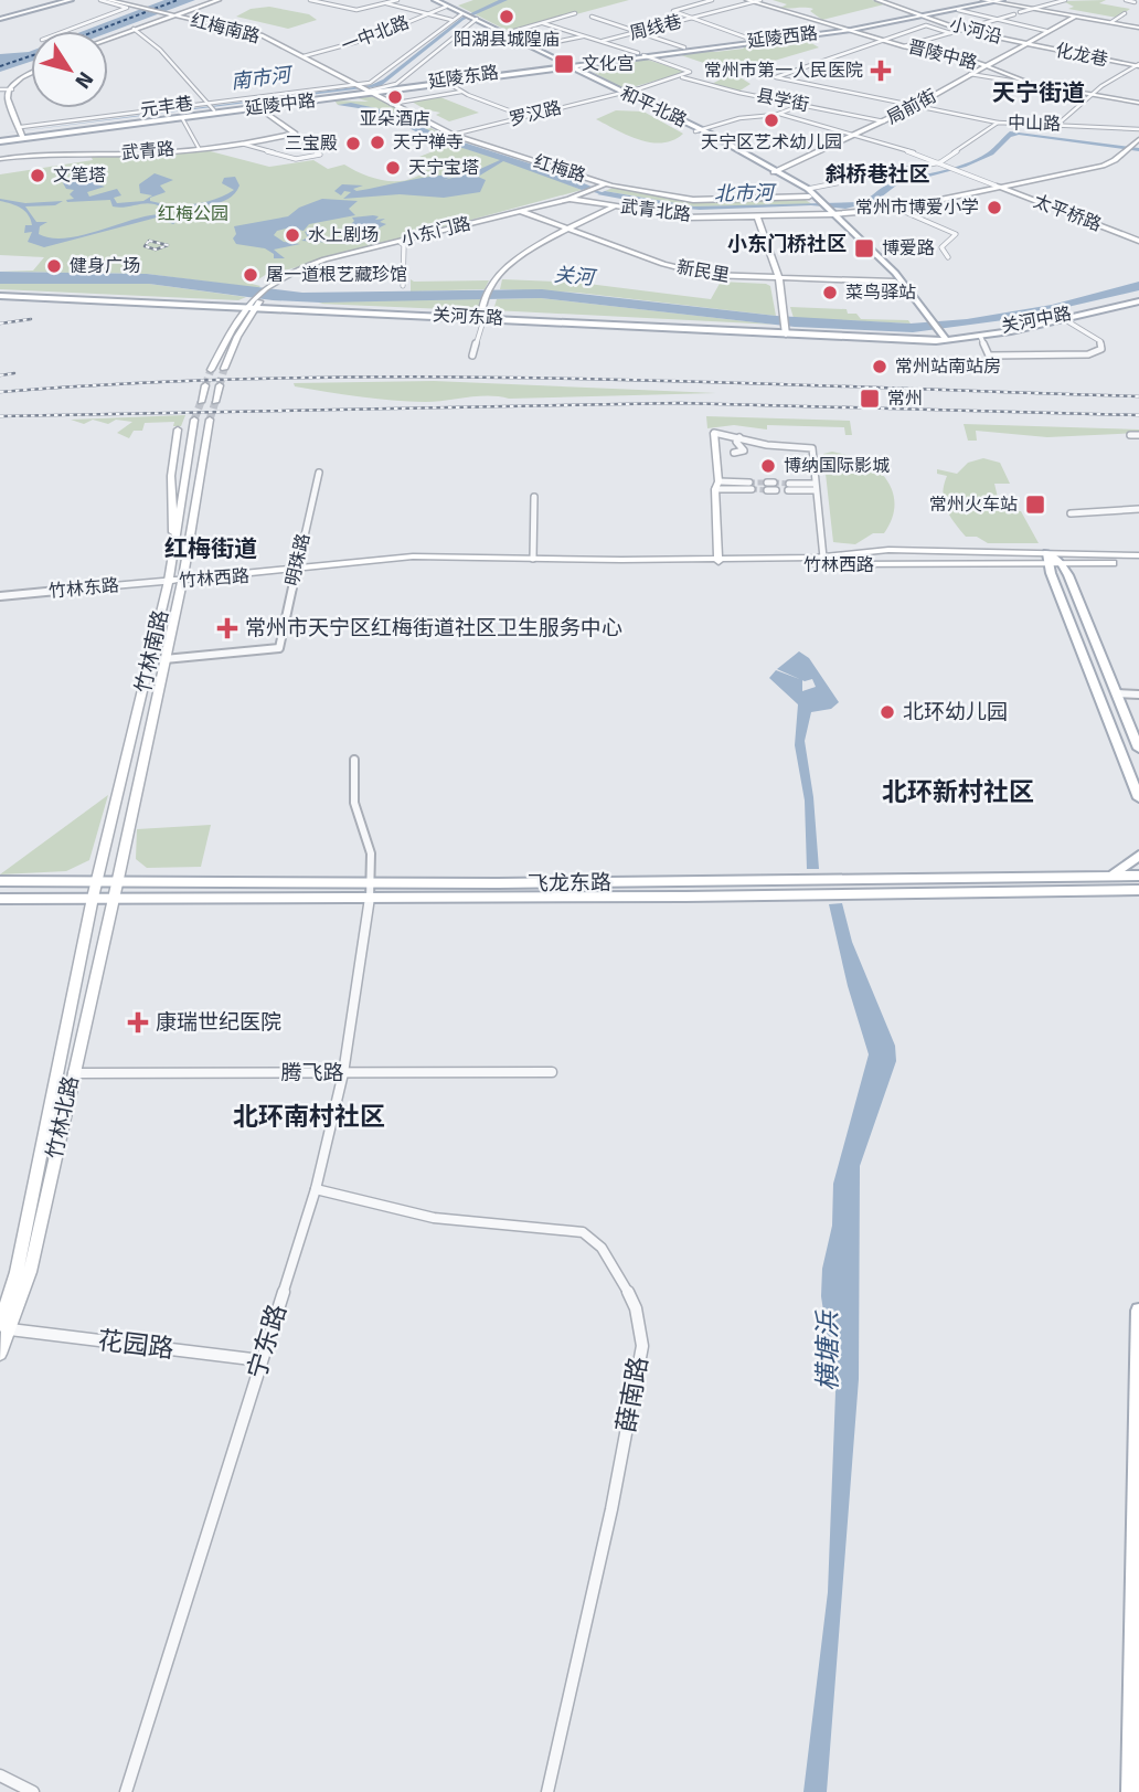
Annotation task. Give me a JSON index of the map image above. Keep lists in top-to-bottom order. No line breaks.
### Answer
{"streets":{"main road":["红梅南路","小河沿","延陵西路","晋陵中路","化龙巷","延陵东路","延陵中路","和平北路","局前街","武青路","红梅路","武青北路","太平桥路","小东门路","新民里","关河东路","关河中路","竹林西路","竹林南路","飞龙东路","竹林北路"],"street":["周线巷","一中北路","县学街","元丰巷","罗汉路","中山路","明珠路","竹林东路","腾飞路","宁东路","花园路","薛南路"]},"crossings":[["周线巷","晋陵中路"],["红梅南路","一中北路"],["红梅南路","延陵东路"],["红梅南路","延陵中路"],["红梅南路","元丰巷"],["红梅南路","红梅路"],["小河沿","延陵西路"],["小河沿","化龙巷"],["小河沿","局前街"],["一中北路","和平北路"],["延陵西路","晋陵中路"],["延陵西路","延陵东路"],["延陵西路","延陵中路"],["延陵西路","和平北路"],["晋陵中路","局前街"],["化龙巷","局前街"],["延陵东路","延陵中路"],["延陵东路","元丰巷"],["延陵东路","和平北路"],["延陵东路","红梅路"],["县学街","局前街"],["县学街","罗汉路"],["延陵中路","元丰巷"],["延陵中路","和平北路"],["延陵中路","红梅路"],["元丰巷","红梅路"],["和平北路","局前街"],["和平北路","罗汉路"],["和平北路","红梅路"],["和平北路","武青北路"],["和平北路","新民里"],["罗汉路","红梅路"],["红梅路","小东门路"],["武青北路","小东门路"],["小东门路","新民里"],["关河东路","关河中路"],["明珠路","竹林西路"],["明珠路","竹林南路"],["竹林西路","竹林东路"],["竹林西路","竹林南路"],["竹林东路","竹林南路"],["竹林南路","飞龙东路"],["竹林南路","竹林北路"],["飞龙东路","竹林北路"],["飞龙东路","宁东路"],["腾飞路","竹林北路"],["腾飞路","宁东路"],["竹林北路","花园路"],["宁东路","花园路"],["宁东路","薛南路"]],"districts":["天宁街道","斜桥巷社区","小东门桥社区","红梅街道","北环新村社区","北环南村社区"],"water":["南市河","北市河","关河","横塘浜"],"parks":["红梅公园"],"places":{"other":["阳湖县城隍庙","亚朵酒店","天宁区艺术幼儿园","天宁禅寺","三宝殿","天宁宝塔","文笔塔","常州市博爱小学","水上剧场","健身广场","屠一道根艺藏珍馆","菜鸟驿站","常州站南站房","博纳国际影城","北环幼儿园"],"transit":["文化宫","博爱路","常州","常州火车站"],"health":["常州市第一人民医院","常州市天宁区红梅街道社区卫生服务中心","康瑞世纪医院"]},"north":"bottom right"}
